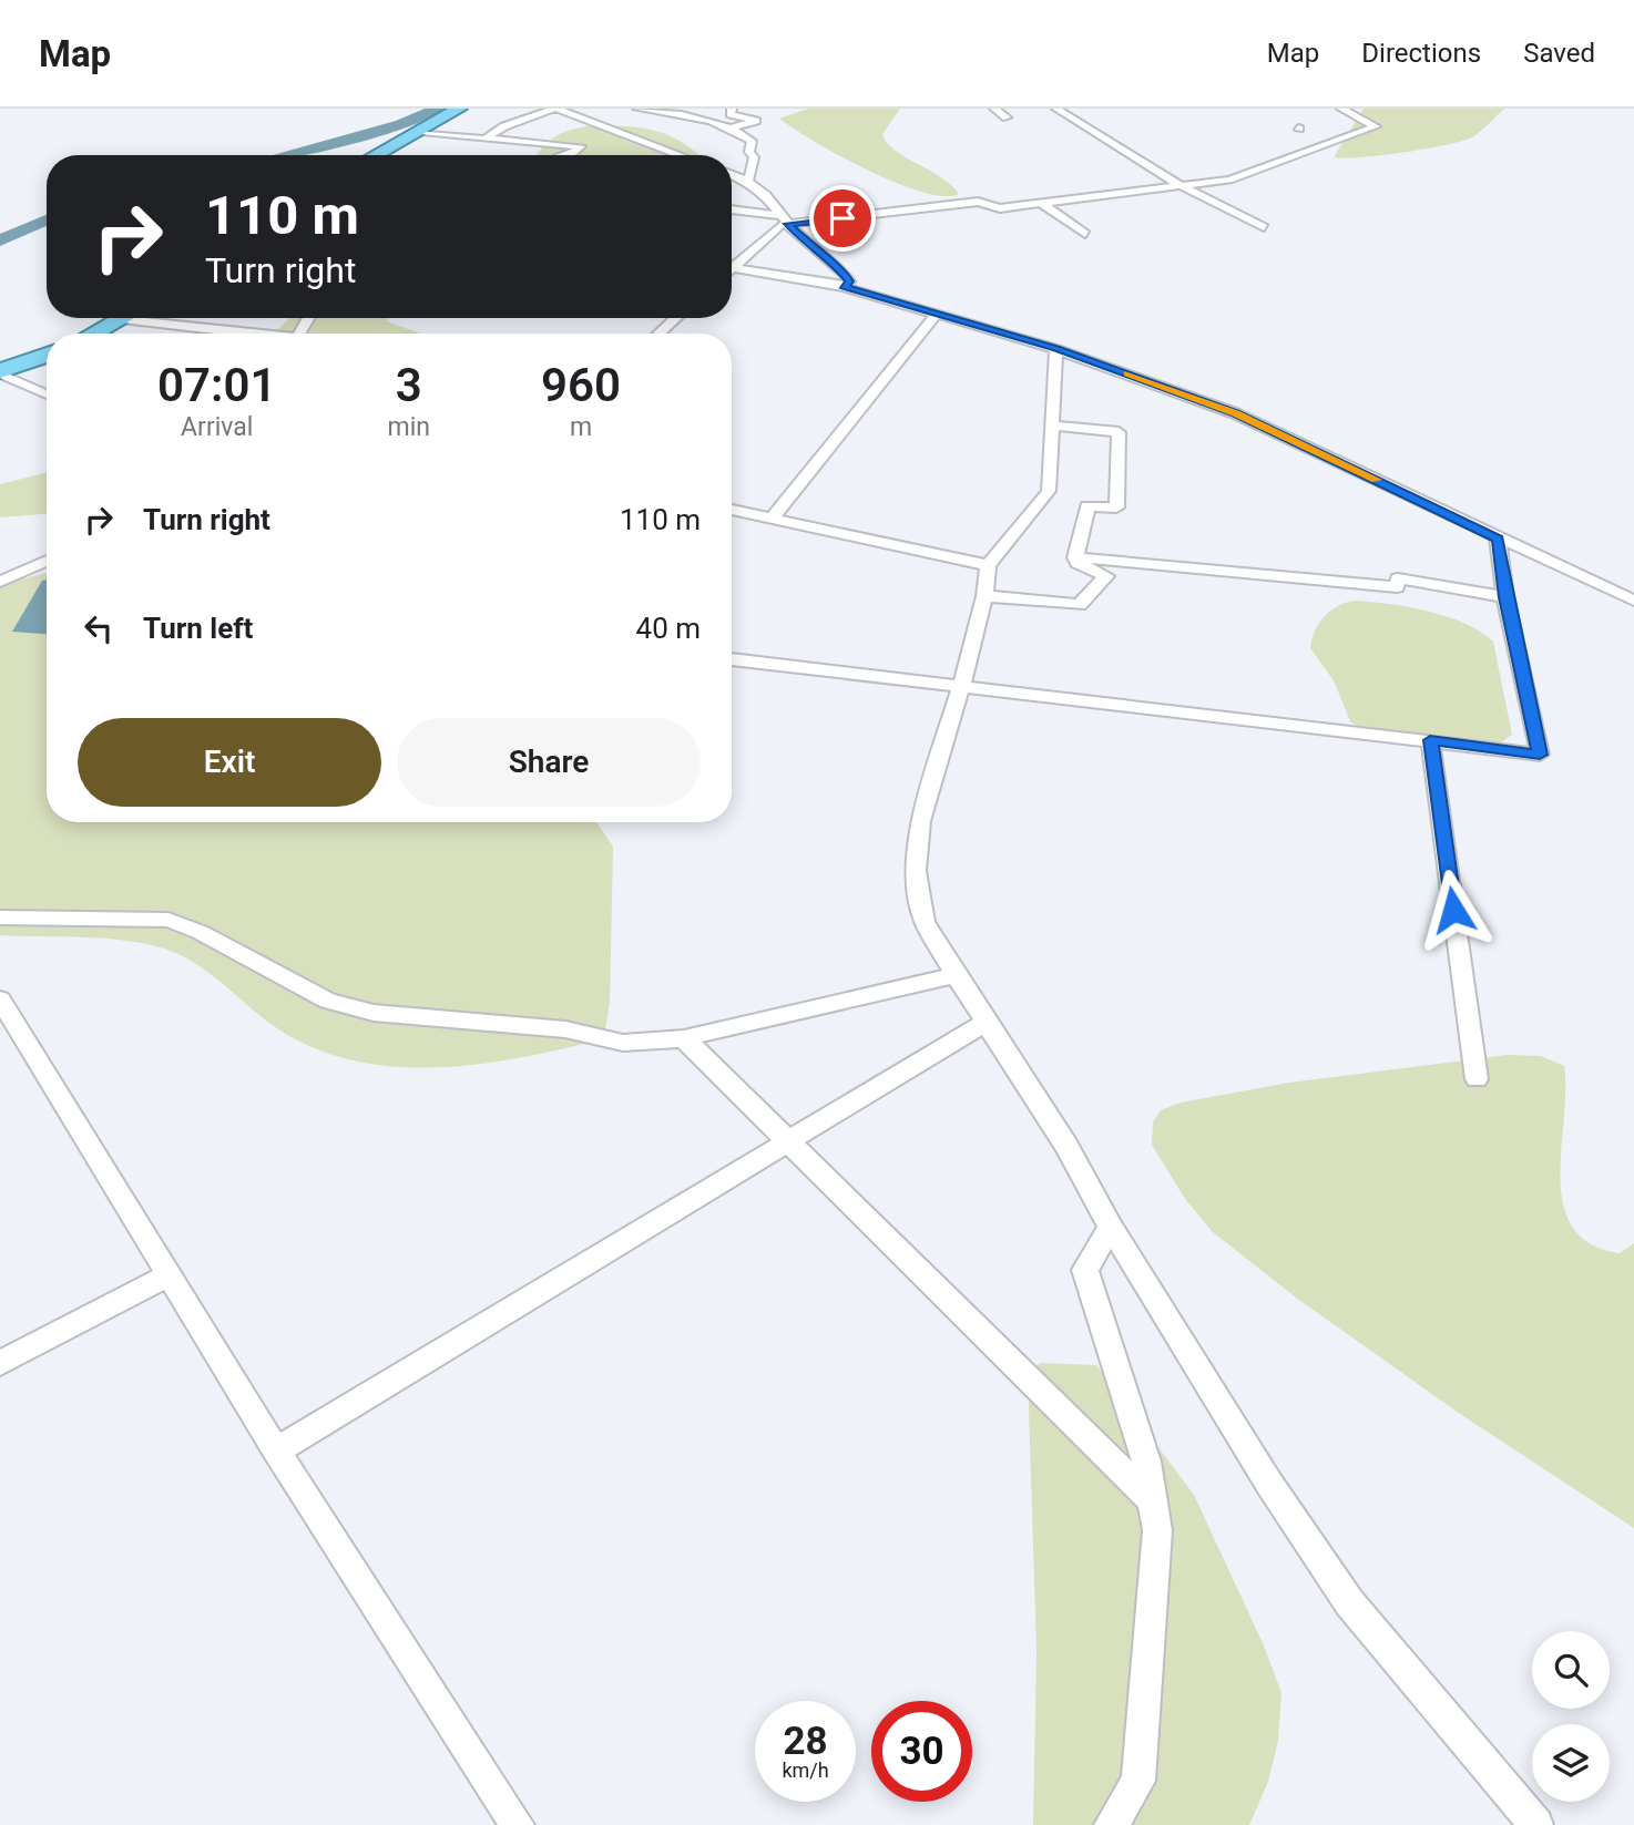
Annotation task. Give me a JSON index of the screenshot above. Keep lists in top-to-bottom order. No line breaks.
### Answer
{"page":{"header":"Map","nav":["Map","Directions","Saved"],"turn":["110 m","Turn right"],"eta":["07:01","Arrival","3","min","960","m"],"list":[{"name":"Turn right","value":"110 m"},{"name":"Turn left","value":"40 m"}],"buttons":["Exit","Share"],"speed":"28 km/h","limit":"30"}}
